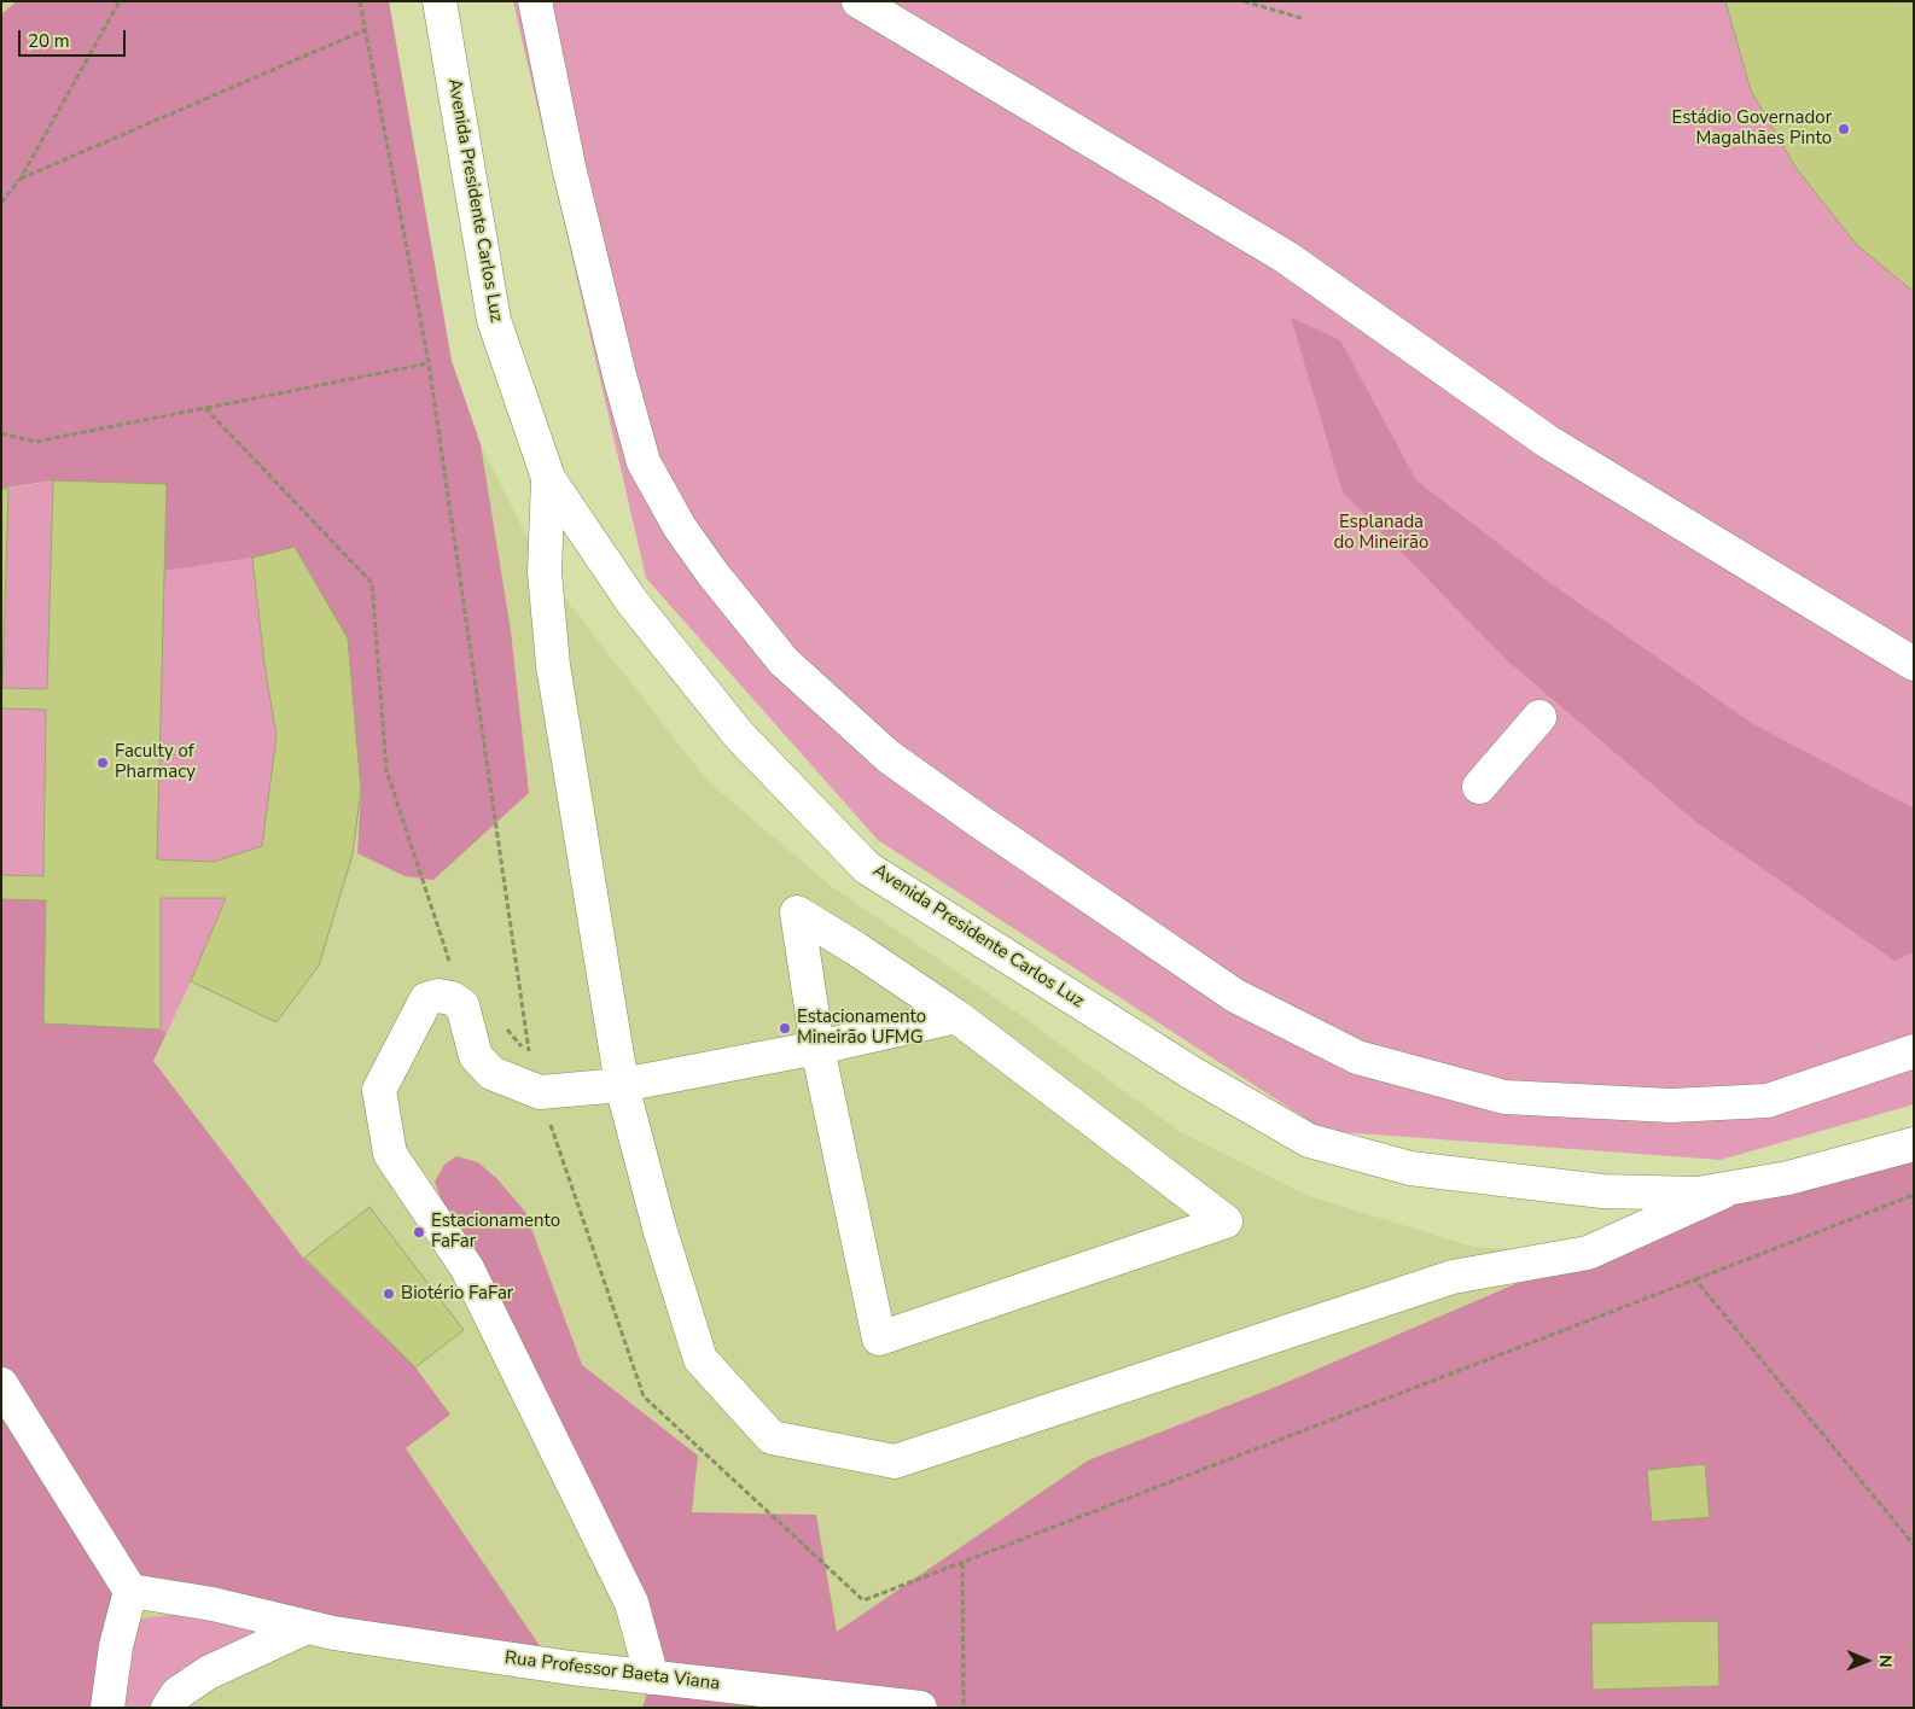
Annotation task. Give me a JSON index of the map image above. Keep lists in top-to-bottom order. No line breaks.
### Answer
{"streets":{"main road":["Avenida Presidente Carlos Luz","Rua Professor Baeta Viana"]},"parks":["Esplanada do Mineirão"],"places":["Estádio Governador Magalhães Pinto","Faculty of Pharmacy","Estacionamento Mineirão UFMG","Estacionamento FaFar","Biotério FaFar"],"scale_bar":"20 m","north":"right"}
